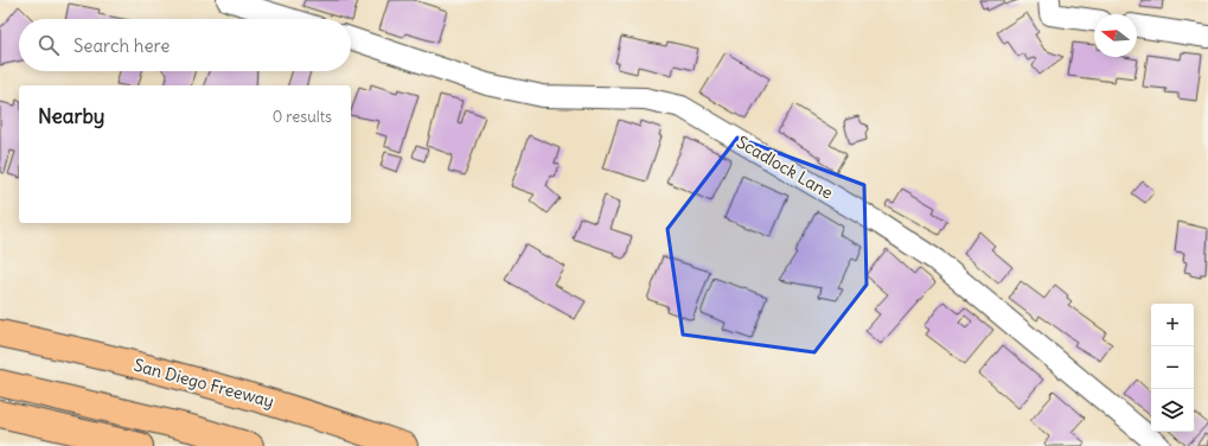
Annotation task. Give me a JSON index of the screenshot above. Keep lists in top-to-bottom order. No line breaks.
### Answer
{"streets":{"highway":["San Diego Freeway"],"street":["Scadlock Lane"]},"north":"left","page":{"search":"Search here","heading":["Nearby","0 results"],"map_buttons":["+","−"]}}
